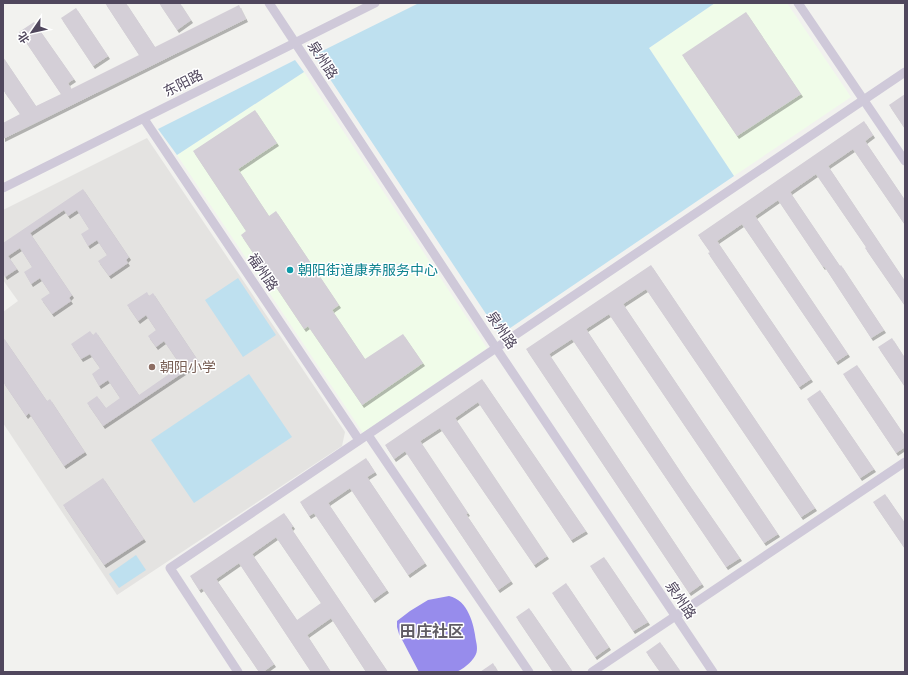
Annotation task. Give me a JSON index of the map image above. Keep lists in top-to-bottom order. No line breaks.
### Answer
{"streets":{"street":["泉州路","东阳路","福州路"]},"crossings":[["泉州路","东阳路"],["东阳路","福州路"]],"districts":["田庄社区"],"places":["朝阳街道康养服务中心","朝阳小学"],"north":"bottom left"}
